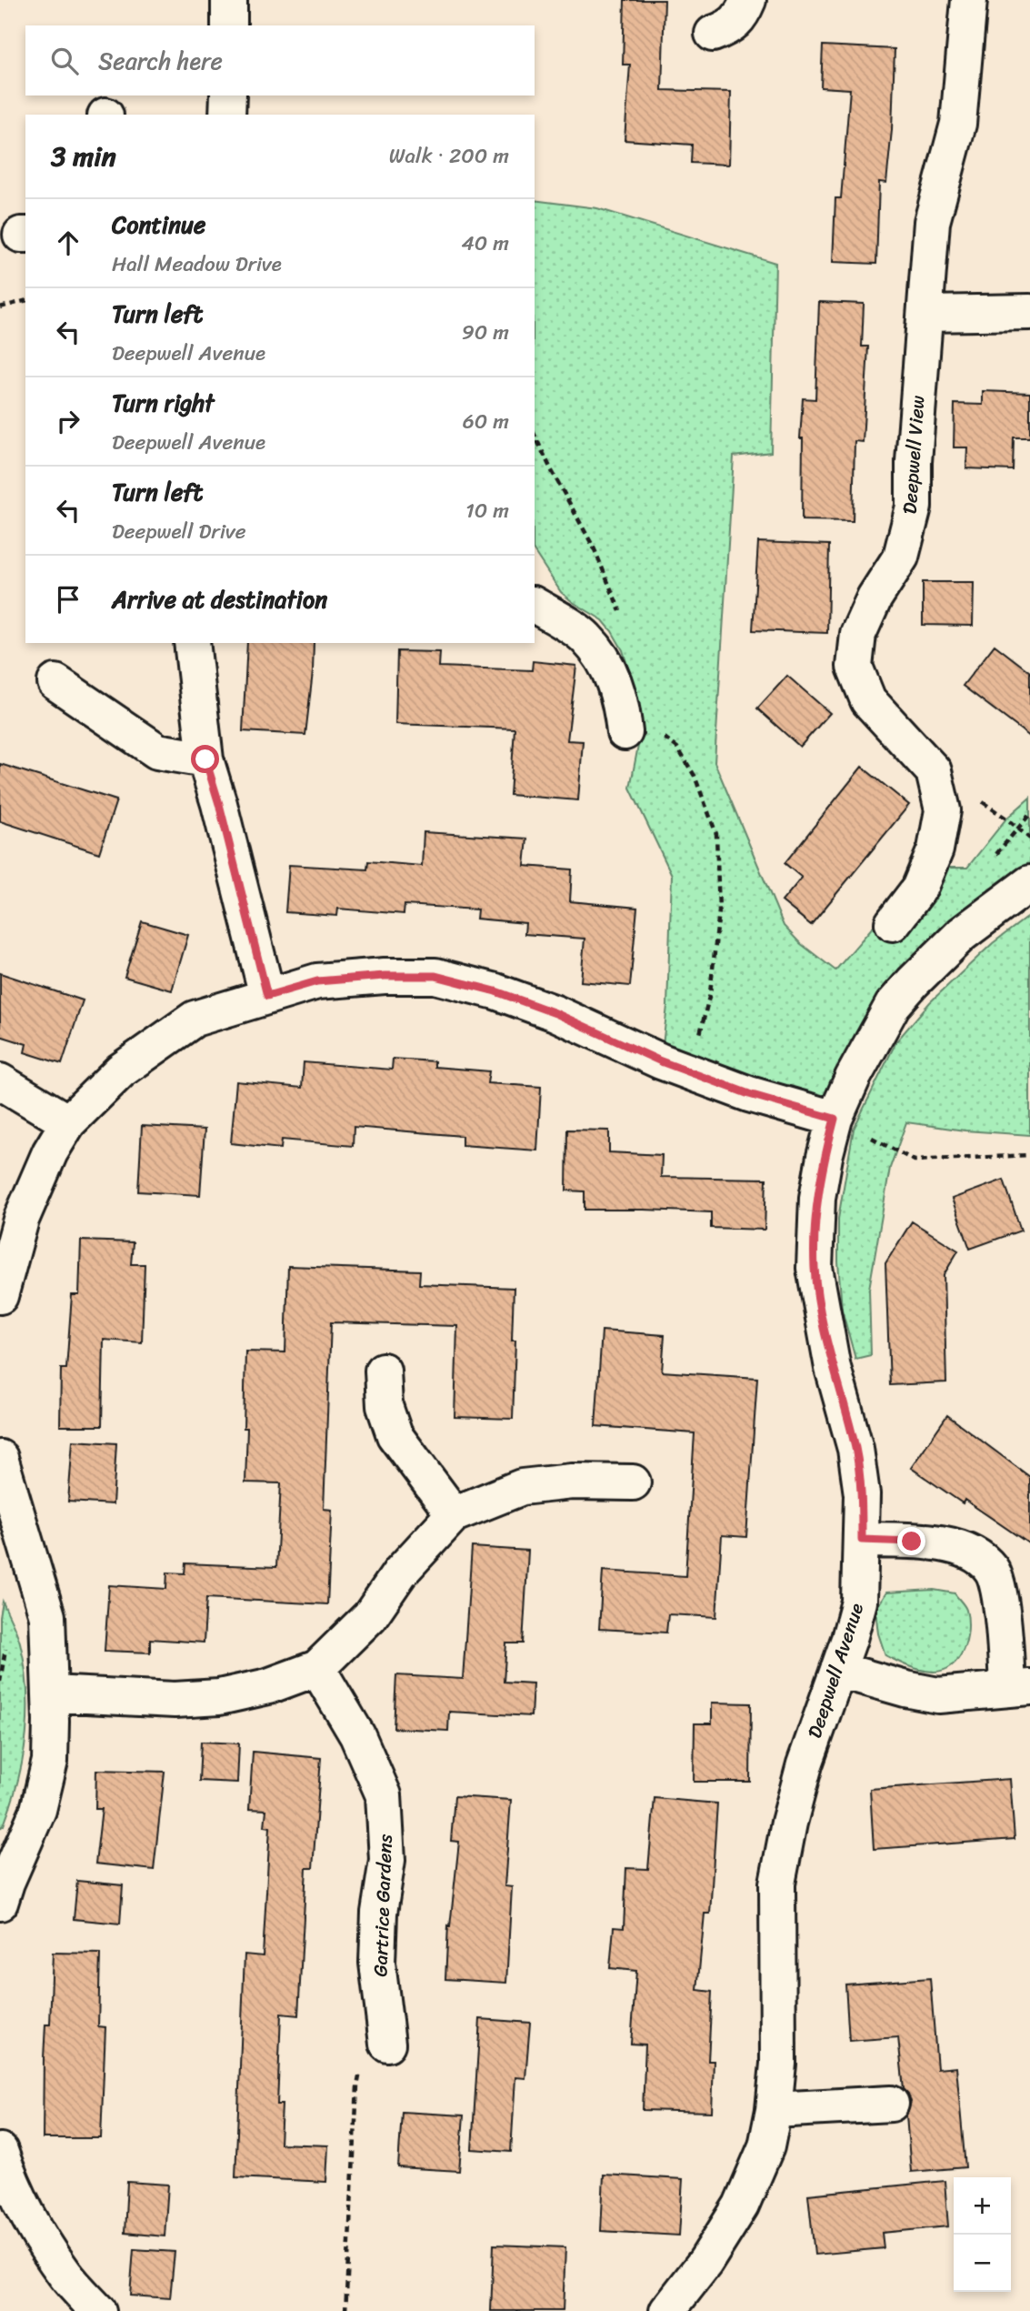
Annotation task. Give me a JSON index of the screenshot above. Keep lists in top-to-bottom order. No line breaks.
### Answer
{"streets":{"street":["Deepwell View","Deepwell Avenue","Gartrice Gardens"]},"page":{"search":"Search here","heading":["3 min","Walk · 200 m"],"list":[["Continue","Hall Meadow Drive","40 m"],["Turn left","Deepwell Avenue","90 m"],["Turn right","Deepwell Avenue","60 m"],["Turn left","Deepwell Drive","10 m"],"Arrive at destination"],"map_buttons":["+","−"]}}
